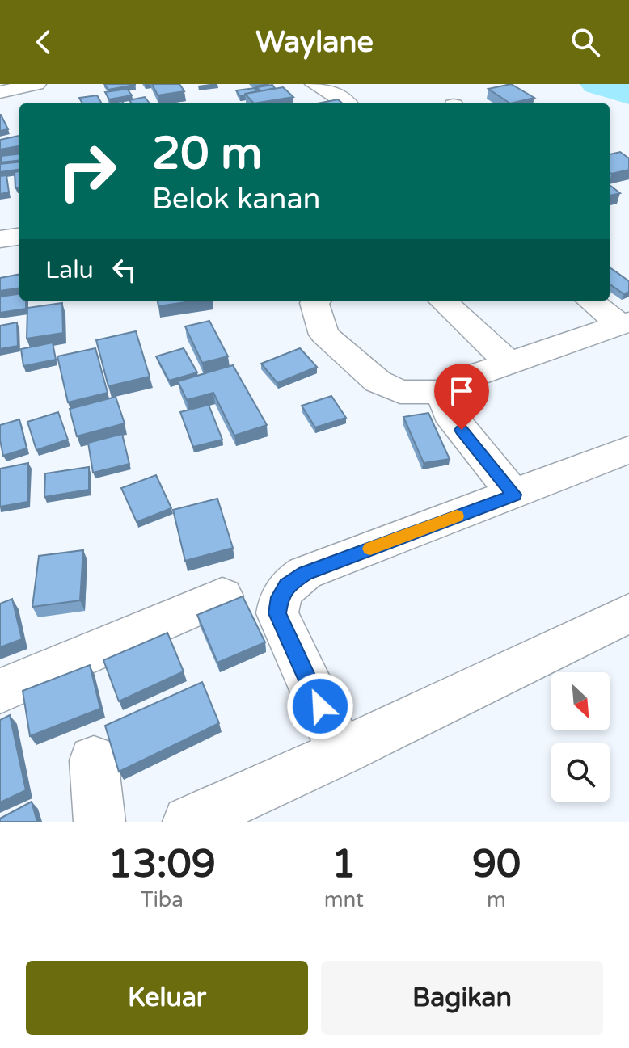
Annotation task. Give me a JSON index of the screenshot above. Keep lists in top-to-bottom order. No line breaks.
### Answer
{"north":"bottom right","page":{"header":"Waylane","turn":["20 m","Belok kanan"],"then":"Lalu","eta":["13:09","Tiba","1","mnt","90","m"],"buttons":["Keluar","Bagikan"]}}
